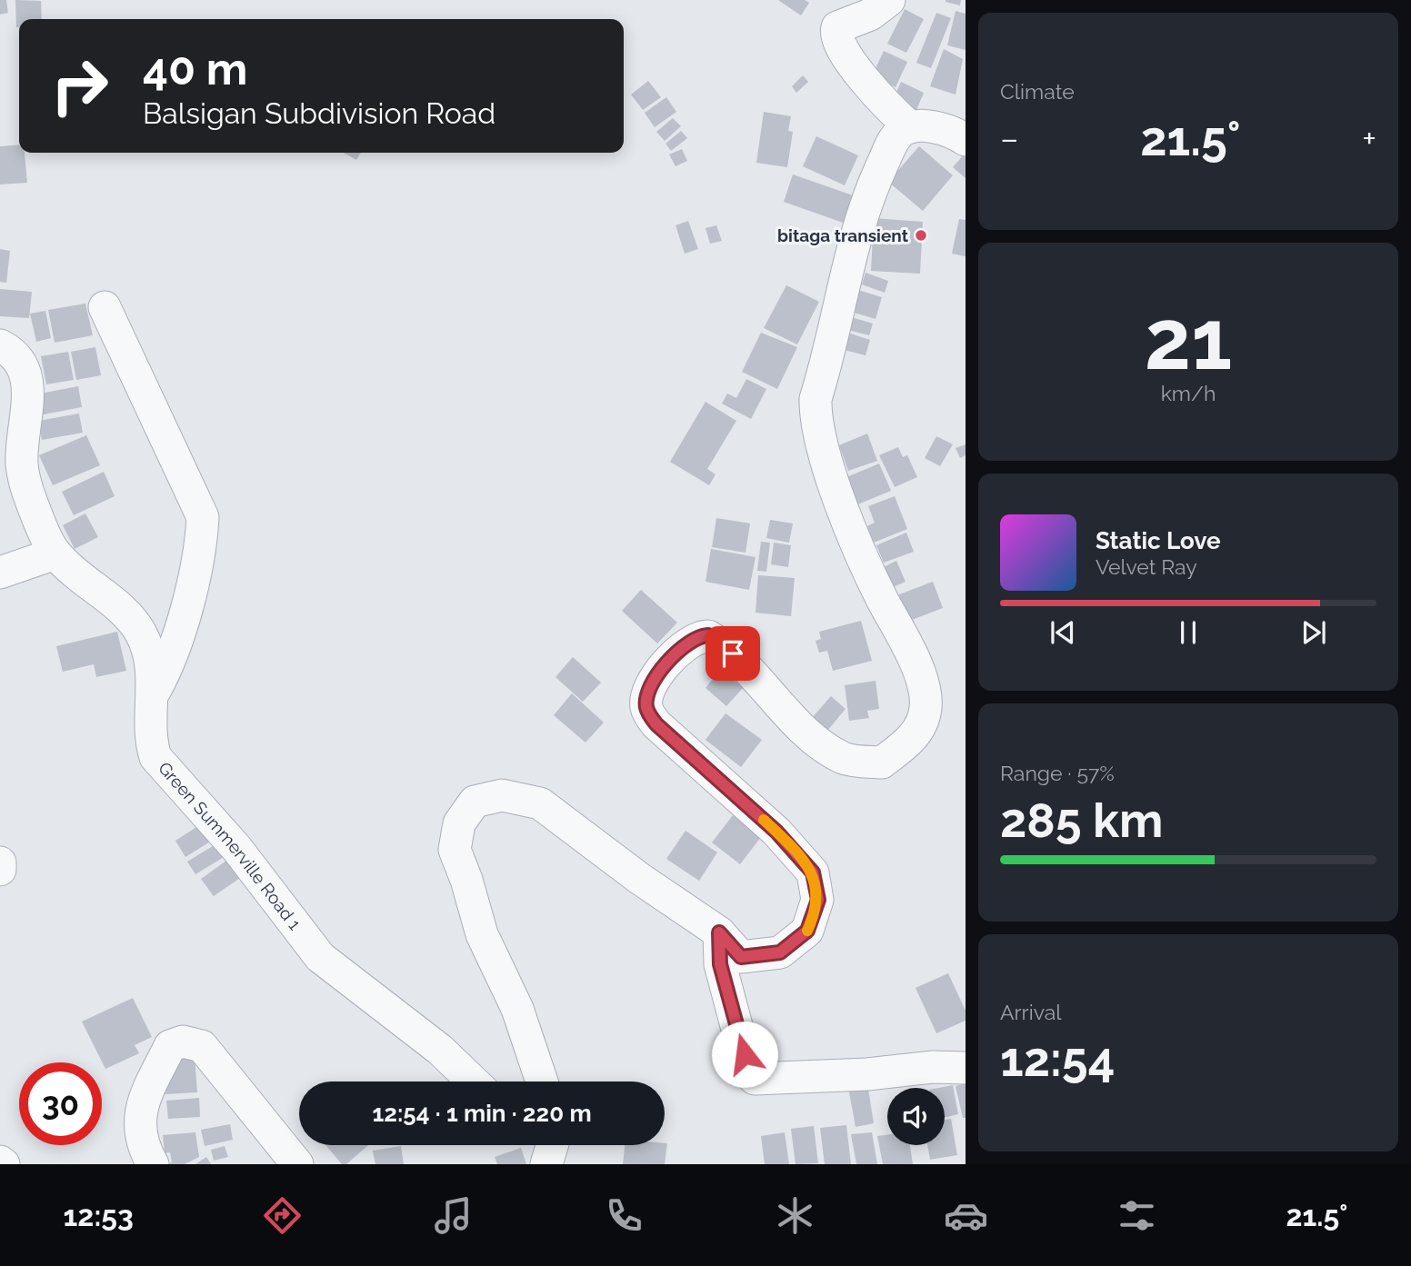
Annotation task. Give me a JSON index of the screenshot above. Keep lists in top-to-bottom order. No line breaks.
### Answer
{"streets":{"street":["Green Summerville Road 1"]},"places":["bitaga transient"],"page":{"tile":["Climate",["21","km/h"],["Range · 57%","285 km"],["Arrival","12:54"]],"turn":["40 m","Balsigan Subdivision Road"],"heat":["−","21.5°","+"],"song":["Static Love","Velvet Ray"],"limit":"30","trip":"12:54 · 1 min · 220 m","tabs":["12:53","21.5°"]}}
